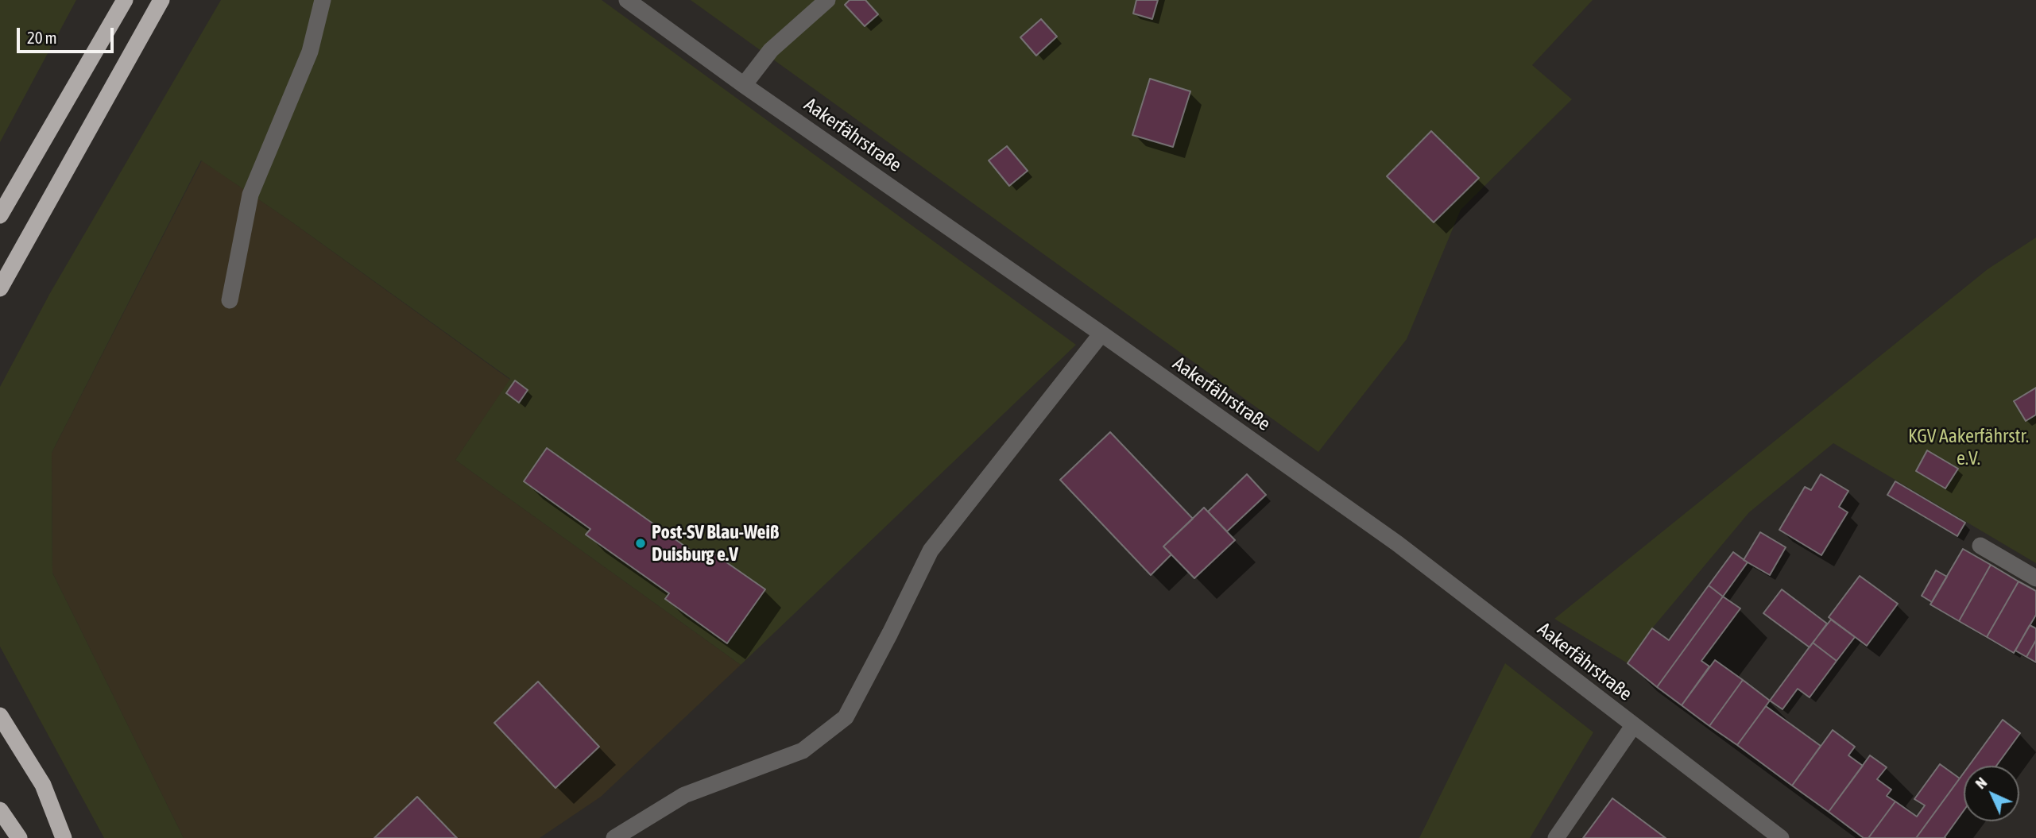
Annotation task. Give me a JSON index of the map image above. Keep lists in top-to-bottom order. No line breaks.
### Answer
{"streets":{"street":["Aakerfährstraße"]},"parks":["KGV Aakerfährstr. e.V."],"places":["Post-SV Blau-Weiß Duisburg e.V"],"scale_bar":"20 m","north":"top left"}
